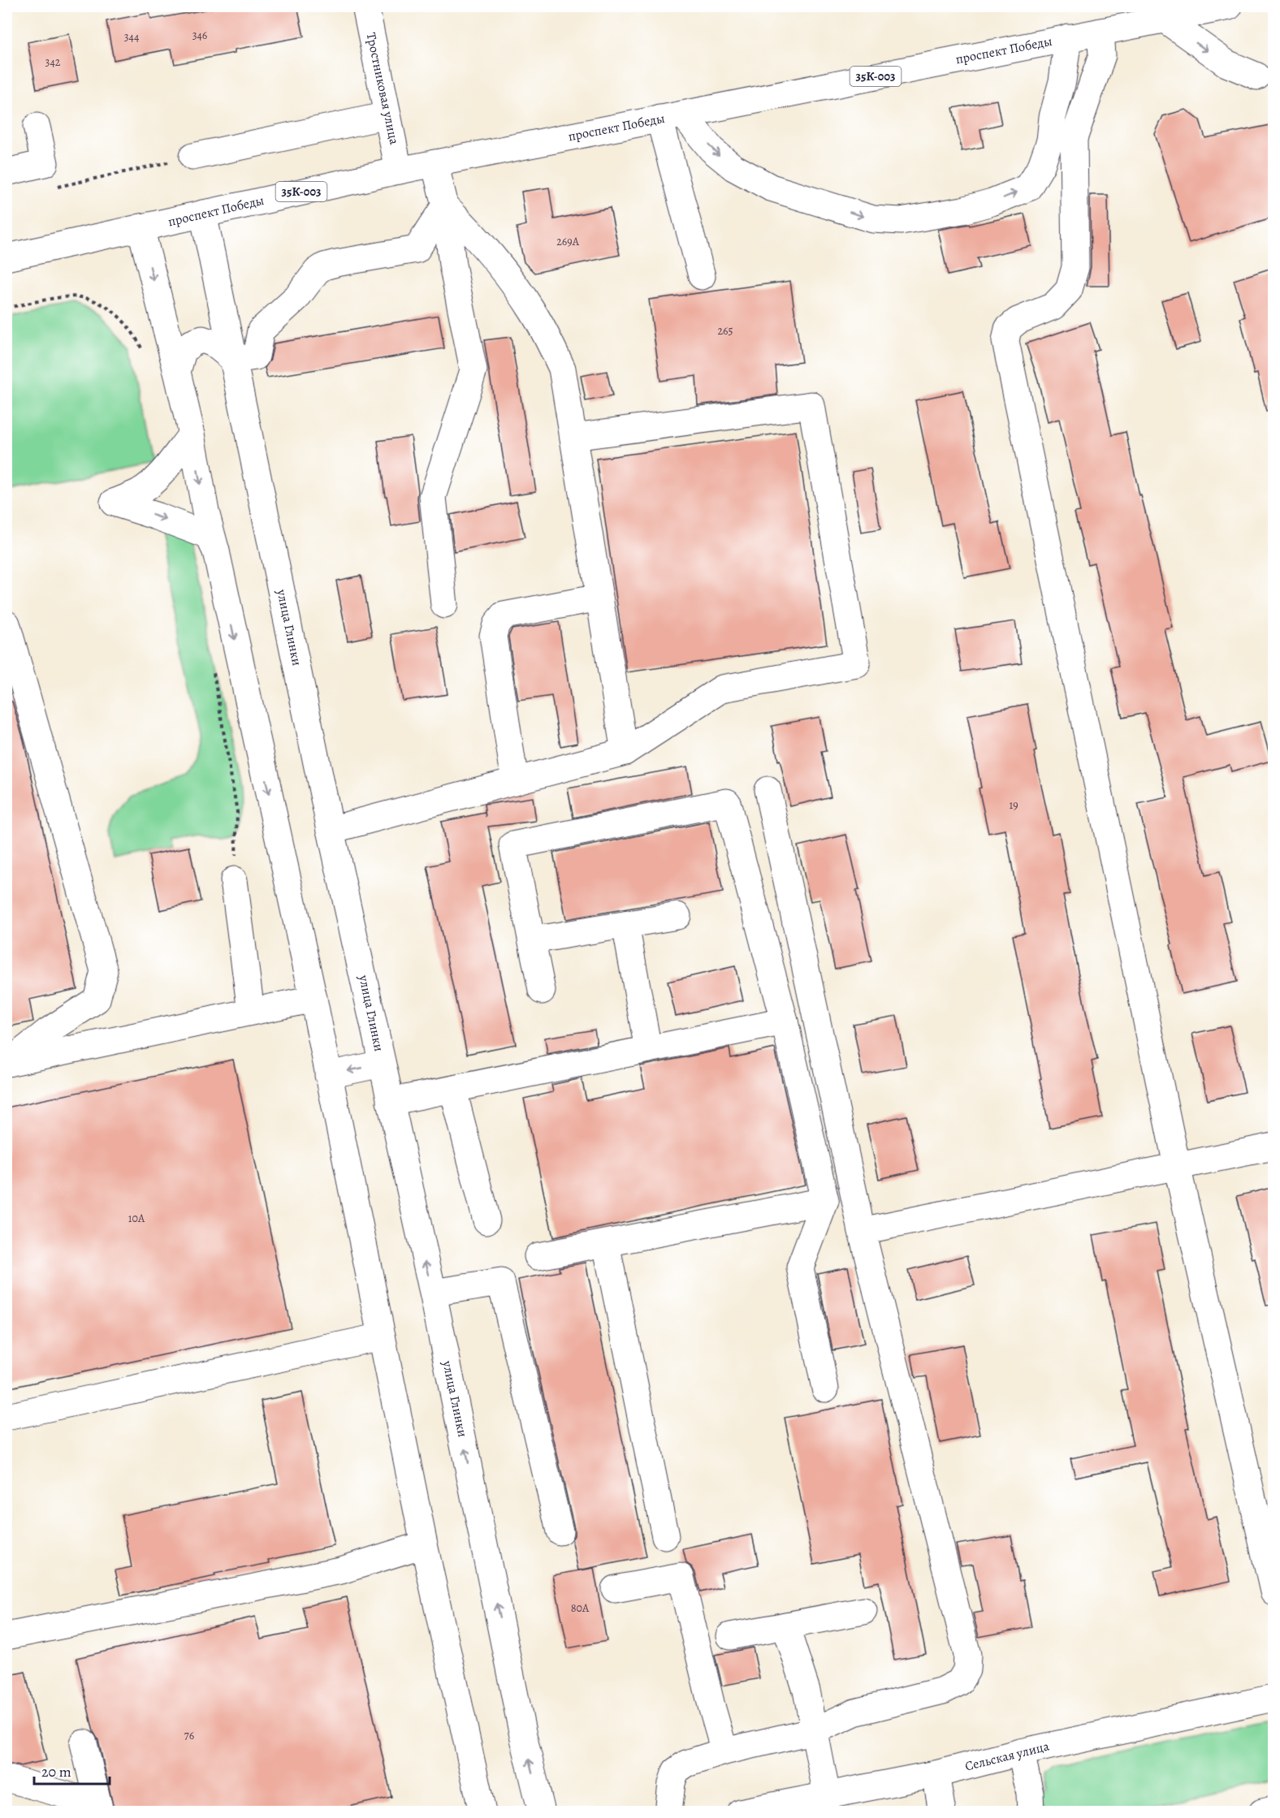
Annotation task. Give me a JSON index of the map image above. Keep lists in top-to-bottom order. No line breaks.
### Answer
{"streets":{"main road":["проспект Победы","35К-003","Тростниковая улица","улица Глинки","Сельская улица"]},"crossings":[["проспект Победы","Тростниковая улица"],["проспект Победы","улица Глинки"]],"house_numbers":["346","344","342","269А","265","19","10А","80А","76"],"scale_bar":"20 m"}
